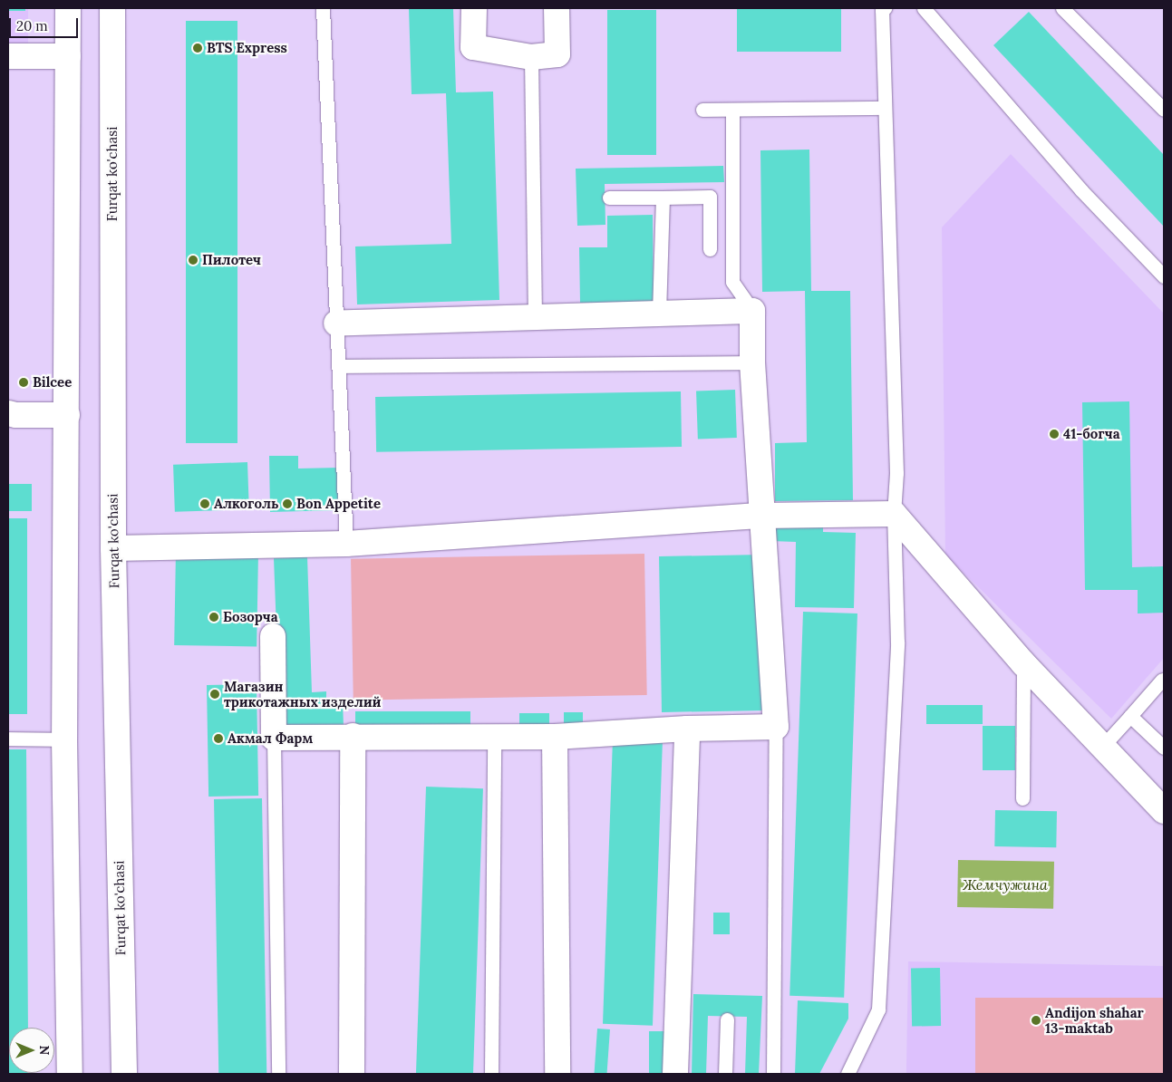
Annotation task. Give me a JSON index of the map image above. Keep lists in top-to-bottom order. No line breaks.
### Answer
{"streets":{"street":["Furqat ko'chasi"]},"water":["Жемчужина"],"places":["BTS Express","Пилотеч","Bilcee","41-богча","Алкоголь","Bon Appetite","Бозорча","Магазин трикотажных изделий","Акмал Фарм","Andijon shahar 13-maktab"],"scale_bar":"20 m","north":"right"}
